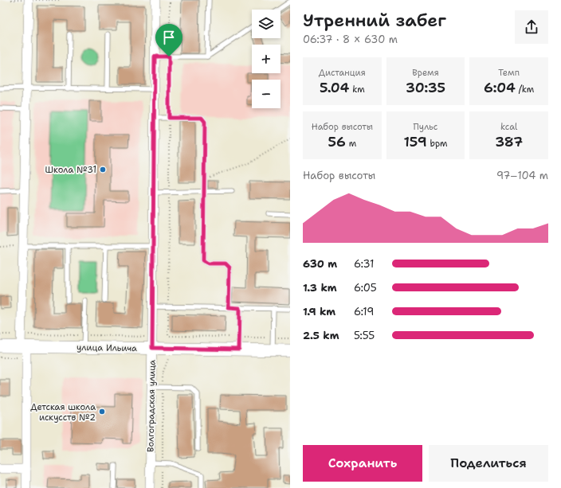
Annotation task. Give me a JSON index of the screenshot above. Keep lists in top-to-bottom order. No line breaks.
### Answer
{"streets":{"street":["улица Ильича","Волгоградская улица"]},"crossings":[["улица Ильича","Волгоградская улица"]],"places":["Школа №31","Детская школа искусств №2"],"page":{"heading":["Утренний забег","06:37 · 8 × 630 m"],"map_buttons":["+","−"],"stats":[["Дистанция","5.04 km"],["Время","30:35"],["Темп","6:04 /km"],["Набор высоты","56 m"],["Пульс","159 bpm"],["kcal","387"]],"chart":["Набор высоты","97–104 m"],"list":[{"name":"630 m","note":"6:31"},{"name":"1.3 km","note":"6:05"},{"name":"1.9 km","note":"6:19"},{"name":"2.5 km","note":"5:55"}],"buttons":["Сохранить","Поделиться"]}}
